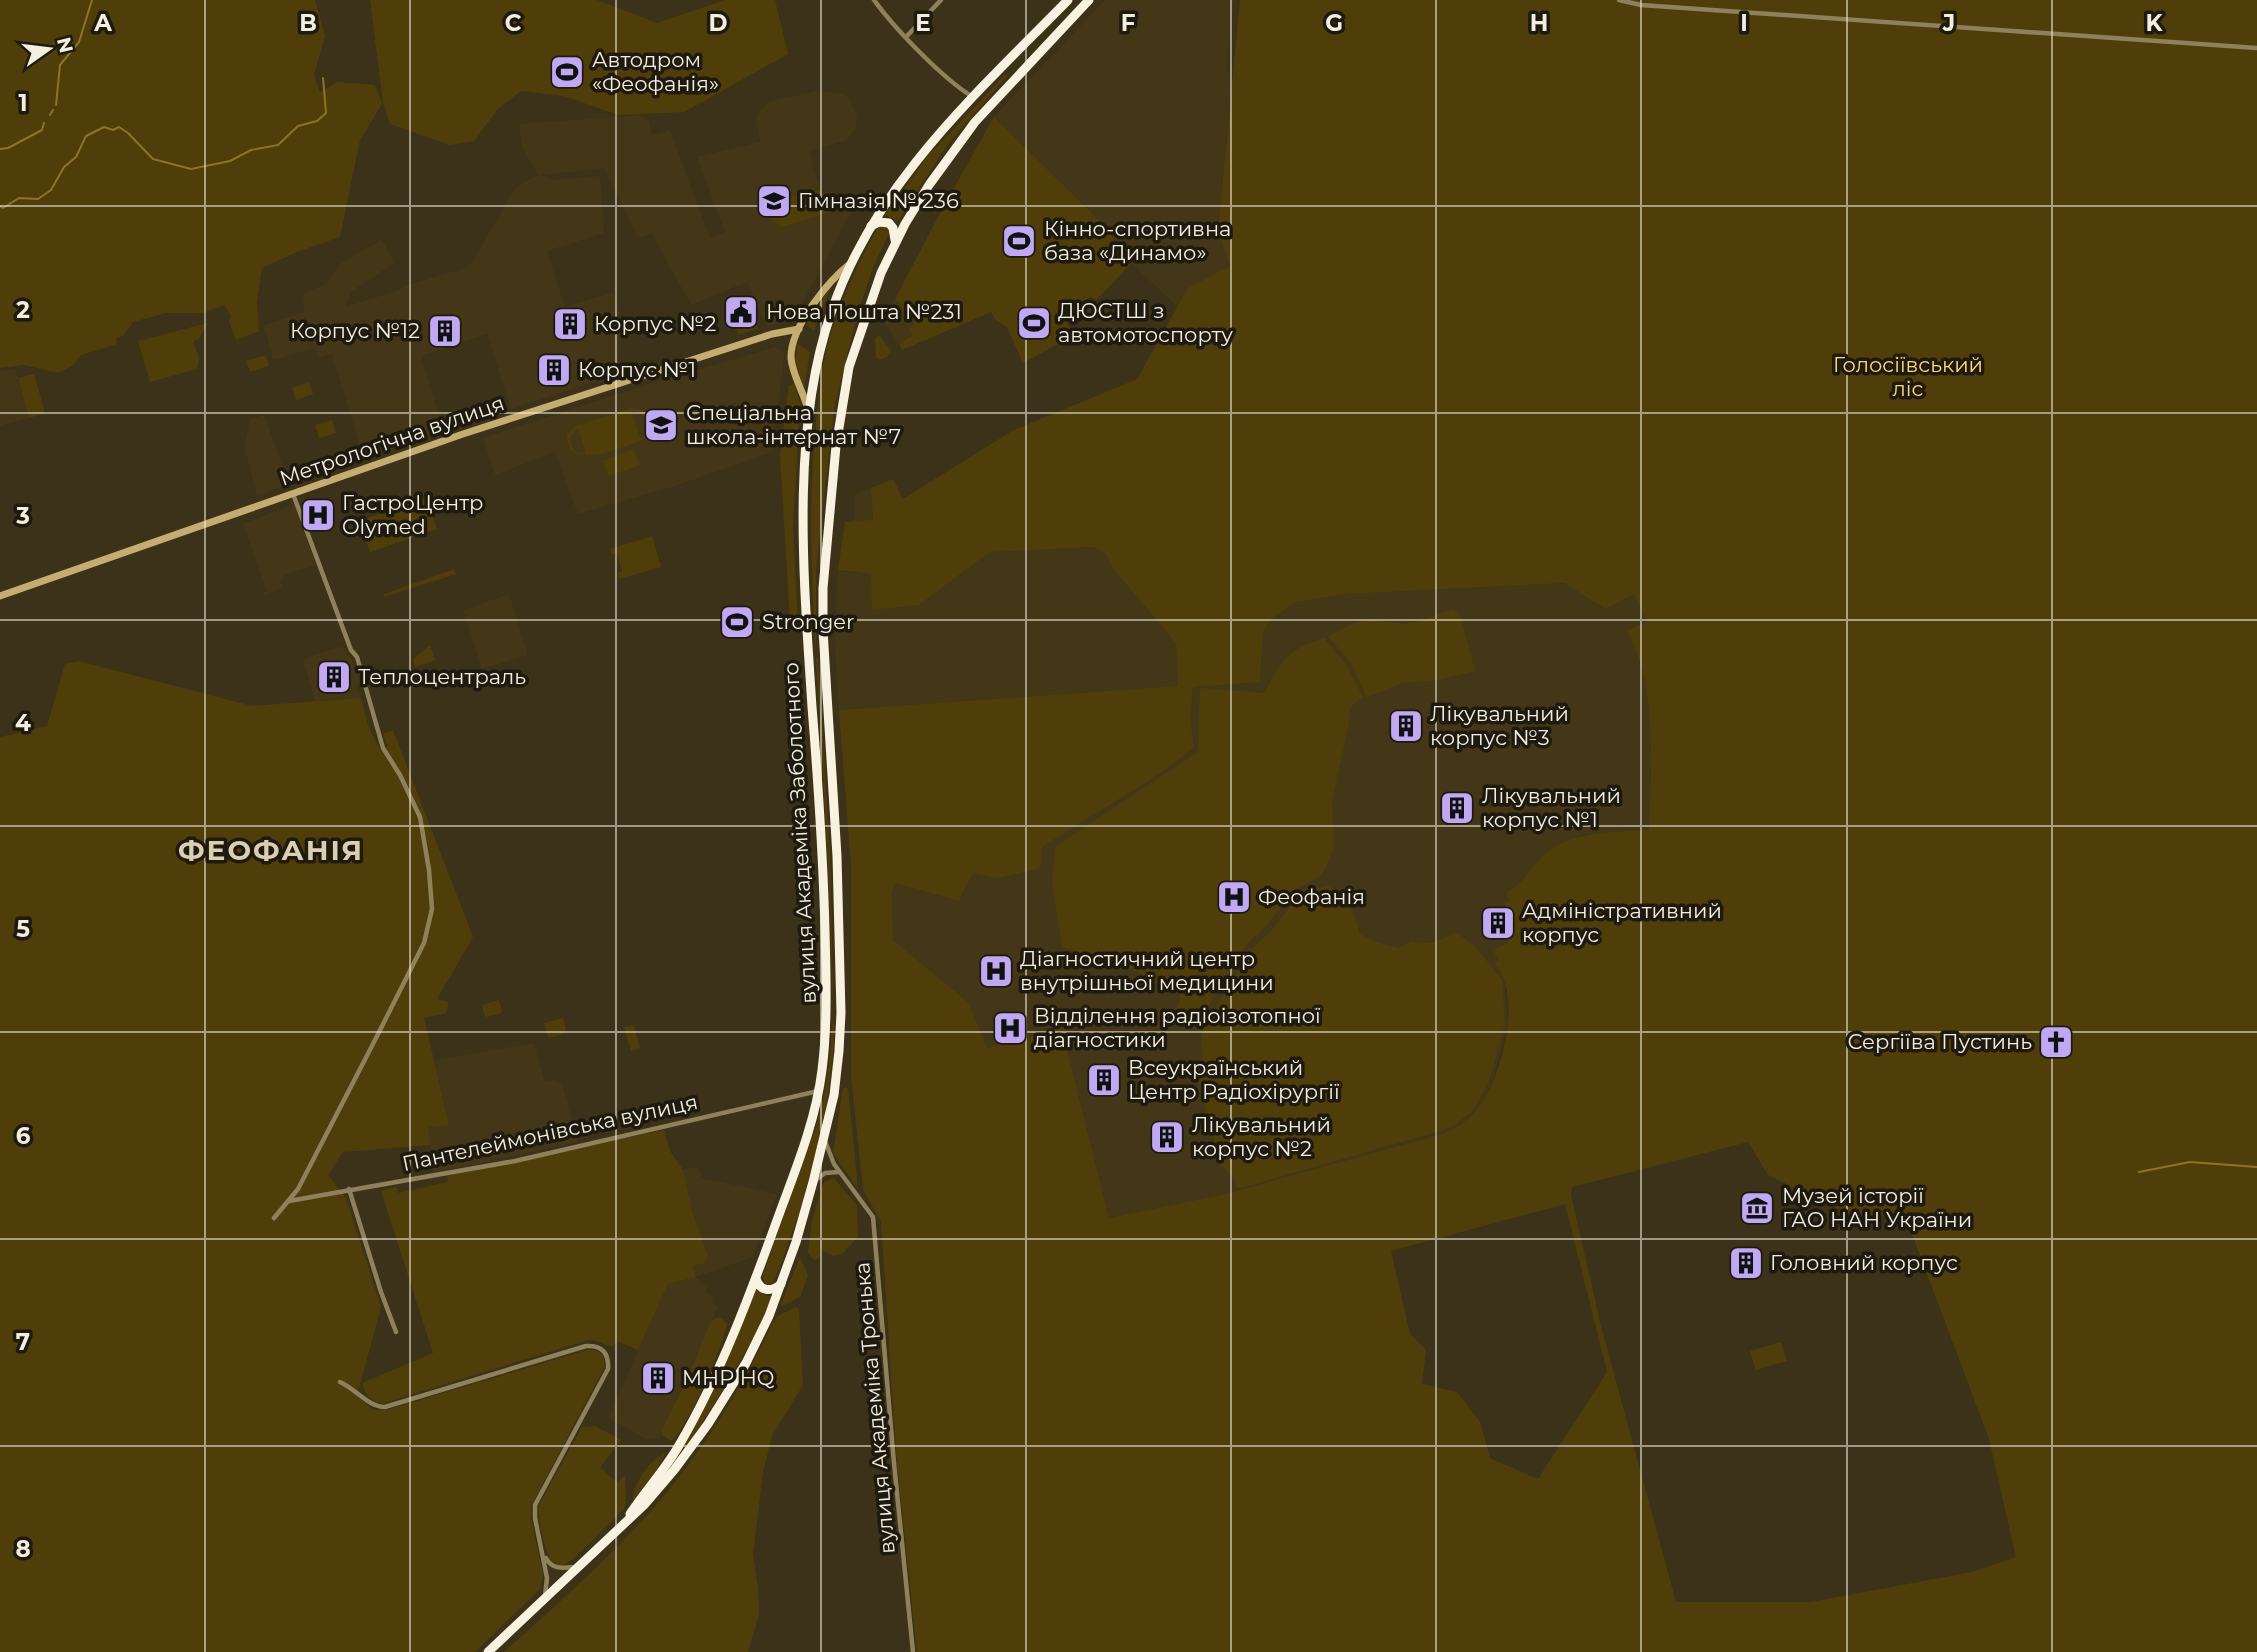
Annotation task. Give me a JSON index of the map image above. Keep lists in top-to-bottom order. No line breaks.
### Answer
{"streets":{"highway":["вулиця Академіка Заболотного"],"street":["Метрологічна вулиця","Пантелеймонівська вулиця","вулиця Академіка Тронька"]},"crossings":[["вулиця Академіка Заболотного","Пантелеймонівська вулиця"],["вулиця Академіка Заболотного","вулиця Академіка Тронька"]],"districts":["ФЕОФАНІЯ"],"parks":["Голосіївський ліс"],"places":{"sports":["Автодром «Феофанія»","Кінно-спортивна база «Динамо»","ДЮСТШ з автомотоспорту","Stronger"],"school or university":["Гімназія № 236","Спеціальна школа-інтернат №7"],"public building":["Нова Пошта №231"],"building":["Корпус №2","Корпус №12","Корпус №1","Теплоцентраль","Лікувальний корпус №3","Лікувальний корпус №1","Адміністративний корпус","Всеукраїнський Центр Радіохірургії","Лікувальний корпус №2","Головний корпус","MHP HQ"],"hospital":["ГастроЦентр Olymed","Феофанія","Діагностичний центр внутрішньої медицини","Відділення радіоізотопної діагностики"],"church":["Сергіїва Пустинь"],"museum":["Музей історії ГАО НАН України"]},"north":"right","grid":{"columns":["A","B","C","D","E","F","G","H","I","J","K"],"rows":["1","2","3","4","5","6","7","8"]}}
